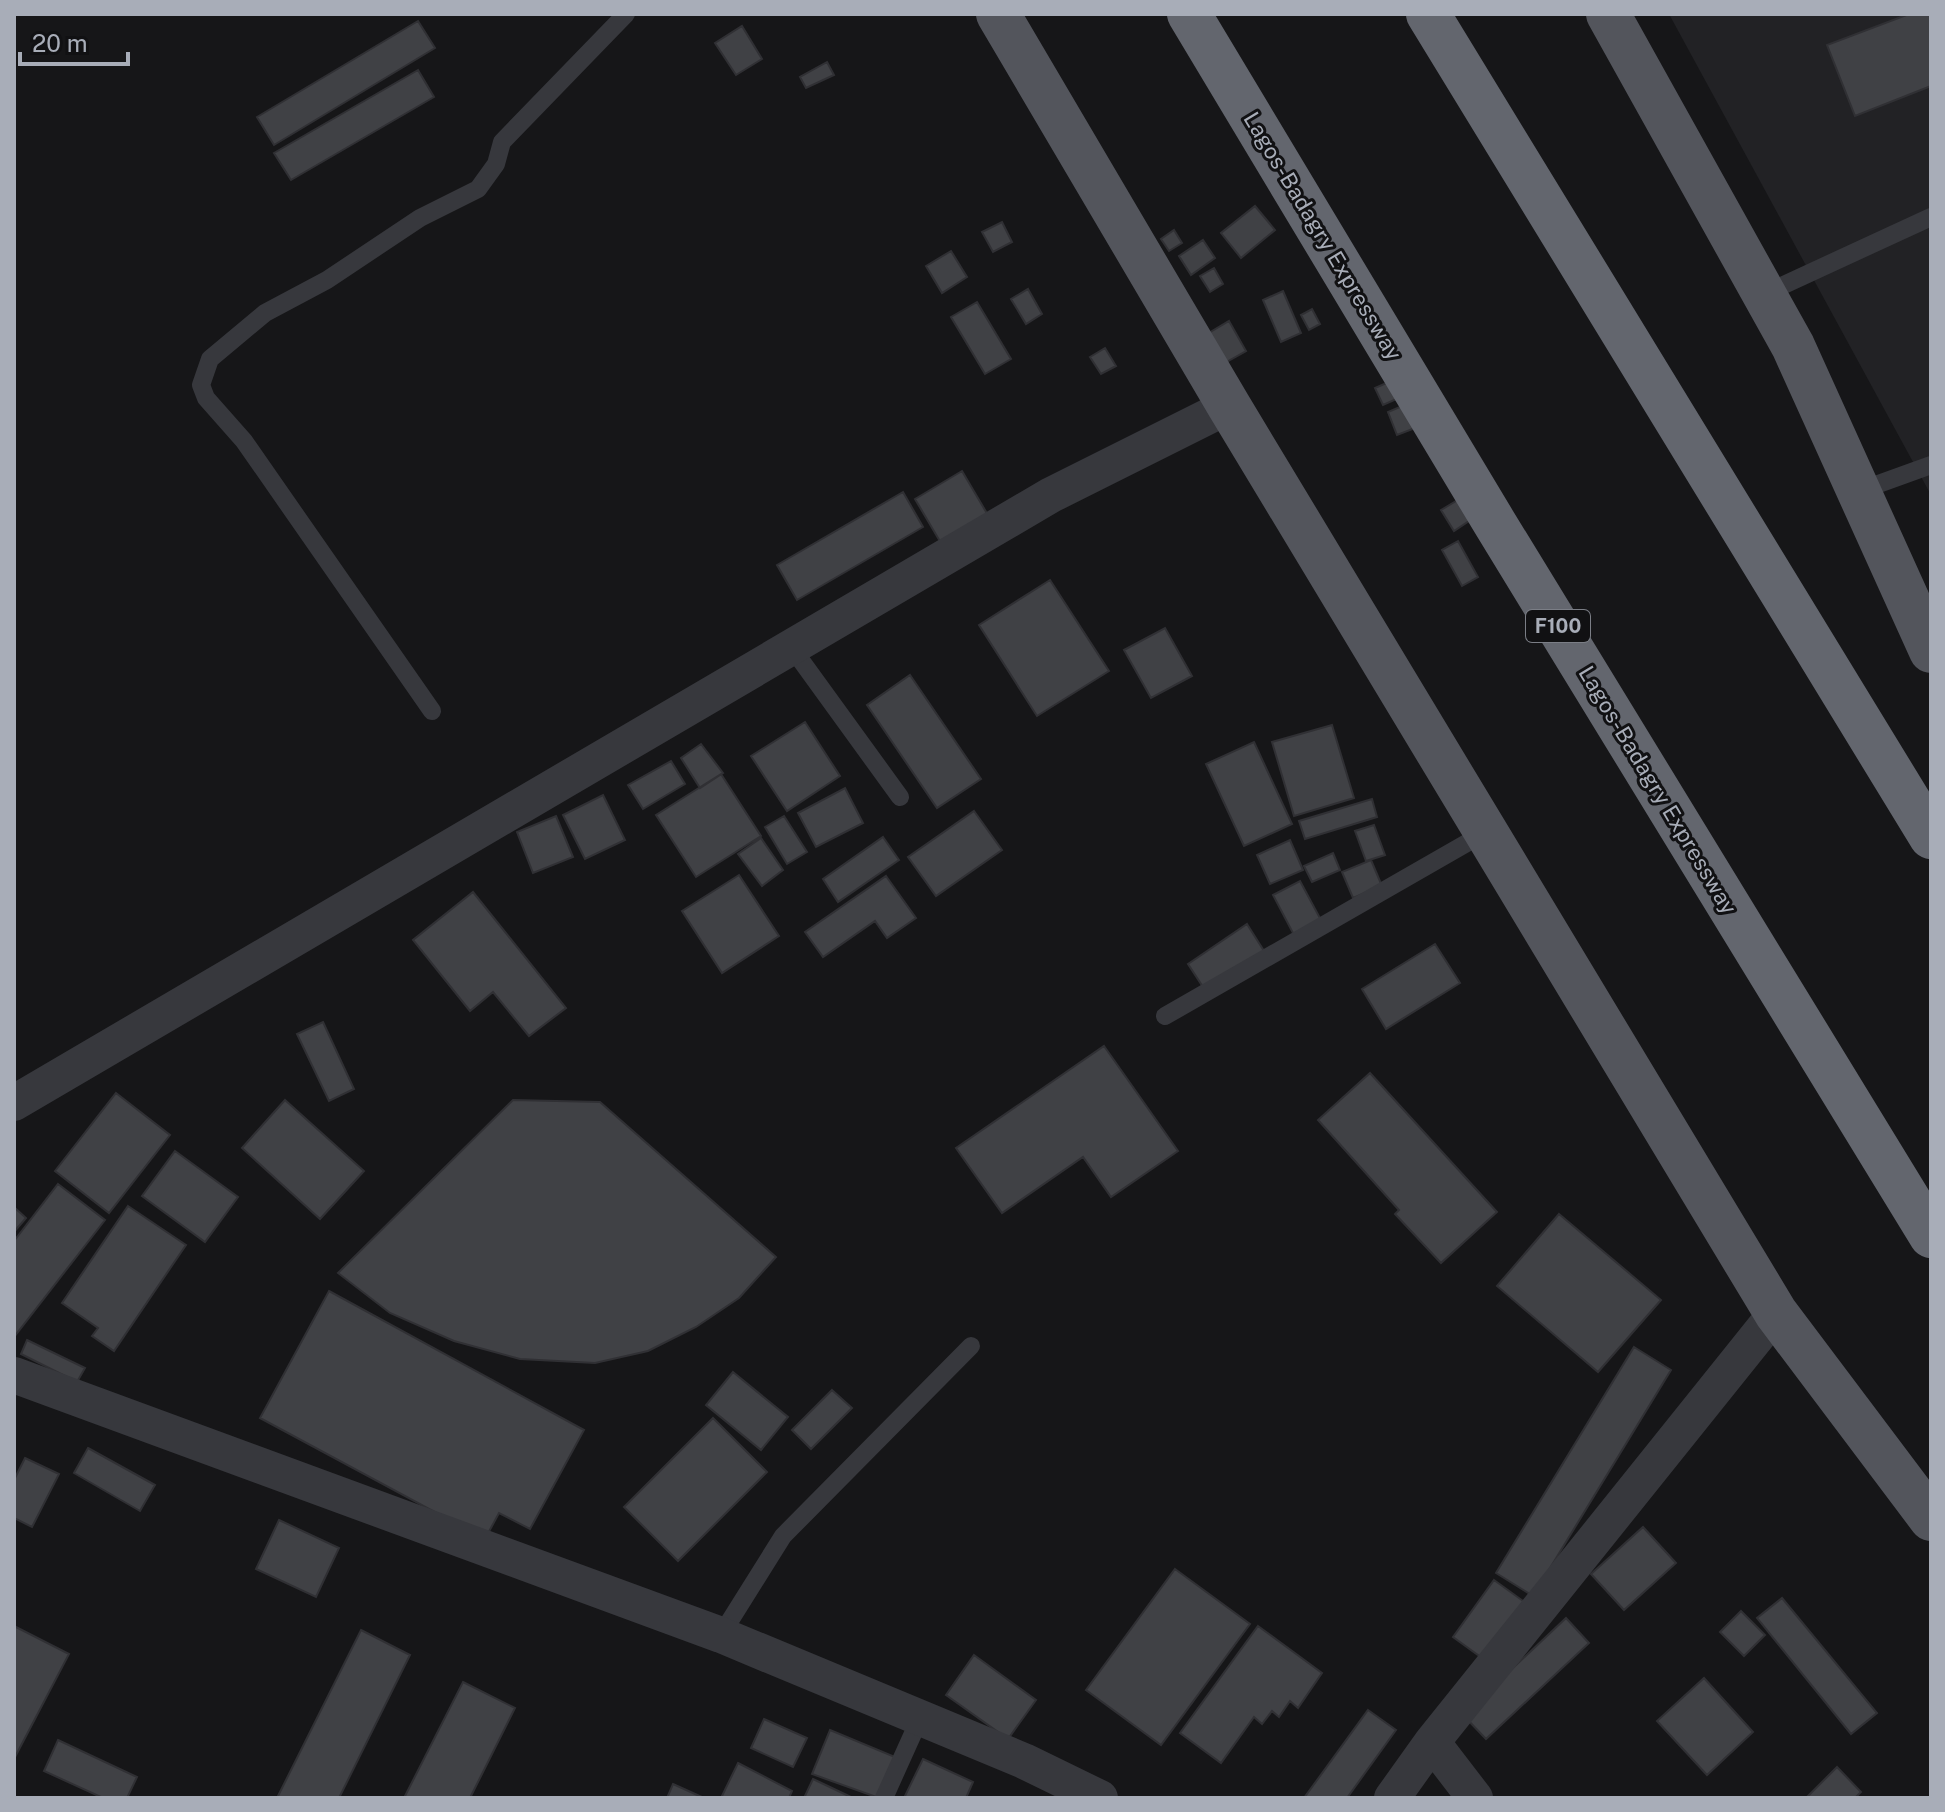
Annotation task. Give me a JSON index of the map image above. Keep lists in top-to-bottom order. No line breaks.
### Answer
{"streets":{"highway":["Lagos-Badagry Expressway","F100"]},"scale_bar":"20 m"}
